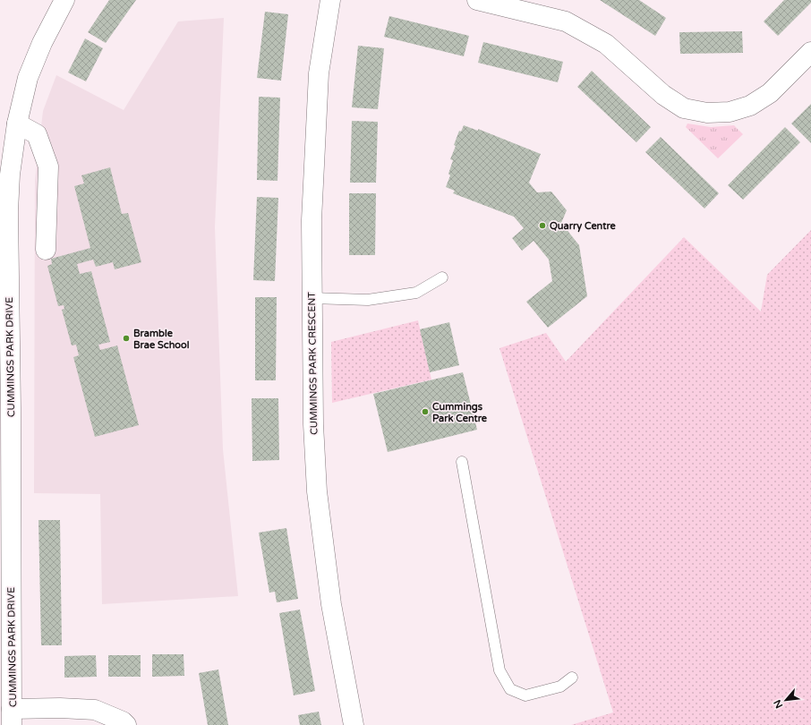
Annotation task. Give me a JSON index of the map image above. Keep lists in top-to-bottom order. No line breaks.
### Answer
{"streets":{"street":["CUMMINGS PARK DRIVE","CUMMINGS PARK CRESCENT"]},"places":["Quarry Centre","Bramble Brae School","Cummings Park Centre"],"north":"bottom left"}
